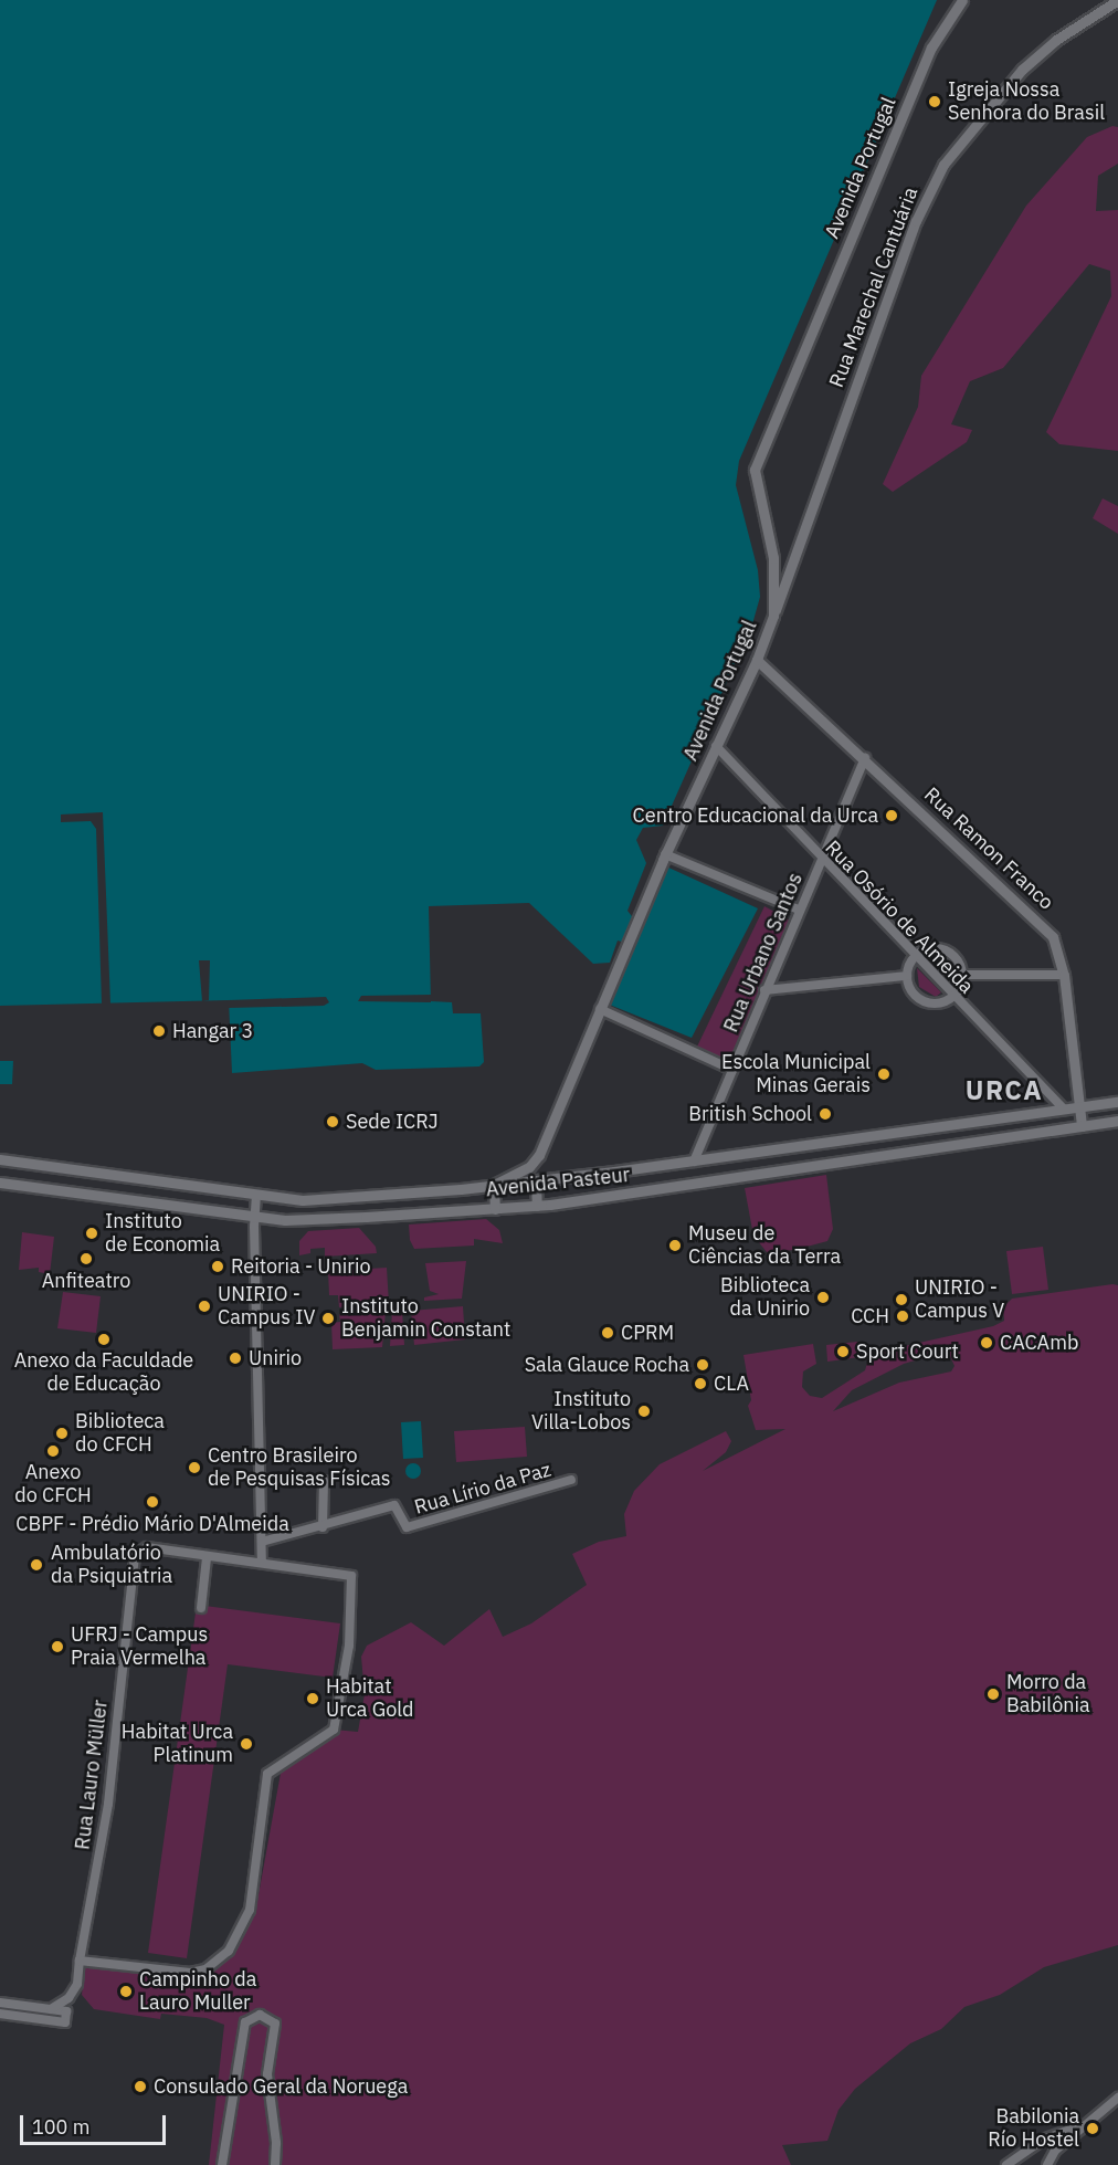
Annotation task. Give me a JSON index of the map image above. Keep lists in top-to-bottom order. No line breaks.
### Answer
{"streets":{"street":["Avenida Portugal","Rua Marechal Cantuária","Rua Ramon Franco","Rua Osório de Almeida","Rua Urbano Santos","Avenida Pasteur","Rua Lírio da Paz","Rua Lauro Müller"]},"crossings":[["Avenida Portugal","Rua Marechal Cantuária"],["Avenida Portugal","Rua Ramon Franco"],["Avenida Portugal","Rua Osório de Almeida"],["Avenida Portugal","Avenida Pasteur"],["Rua Ramon Franco","Rua Urbano Santos"],["Rua Ramon Franco","Avenida Pasteur"],["Rua Osório de Almeida","Rua Urbano Santos"],["Rua Osório de Almeida","Avenida Pasteur"],["Rua Urbano Santos","Avenida Pasteur"]],"districts":["URCA"],"places":["Igreja Nossa Senhora do Brasil","Centro Educacional da Urca","Hangar 3","Escola Municipal Minas Gerais","British School","Sede ICRJ","Instituto de Economia","Museu de Ciências da Terra","Anfiteatro","Reitoria - Unirio","Biblioteca da Unirio","UNIRIO - Campus V","UNIRIO - Campus IV","CCH","Instituto Benjamin Constant","CPRM","Anexo da Faculdade de Educação","CACAmb","Sport Court","Unirio","Sala Glauce Rocha","CLA","Instituto Villa-Lobos","Biblioteca do CFCH","Anexo do CFCH","Centro Brasileiro de Pesquisas Físicas","CBPF - Prédio Mário D'Almeida","Ambulatório da Psiquiatria","UFRJ - Campus Praia Vermelha","Morro da Babilônia","Habitat Urca Gold","Habitat Urca Platinum","Campinho da Lauro Muller","Consulado Geral da Noruega","Babilonia Río Hostel"],"scale_bar":"100 m"}
